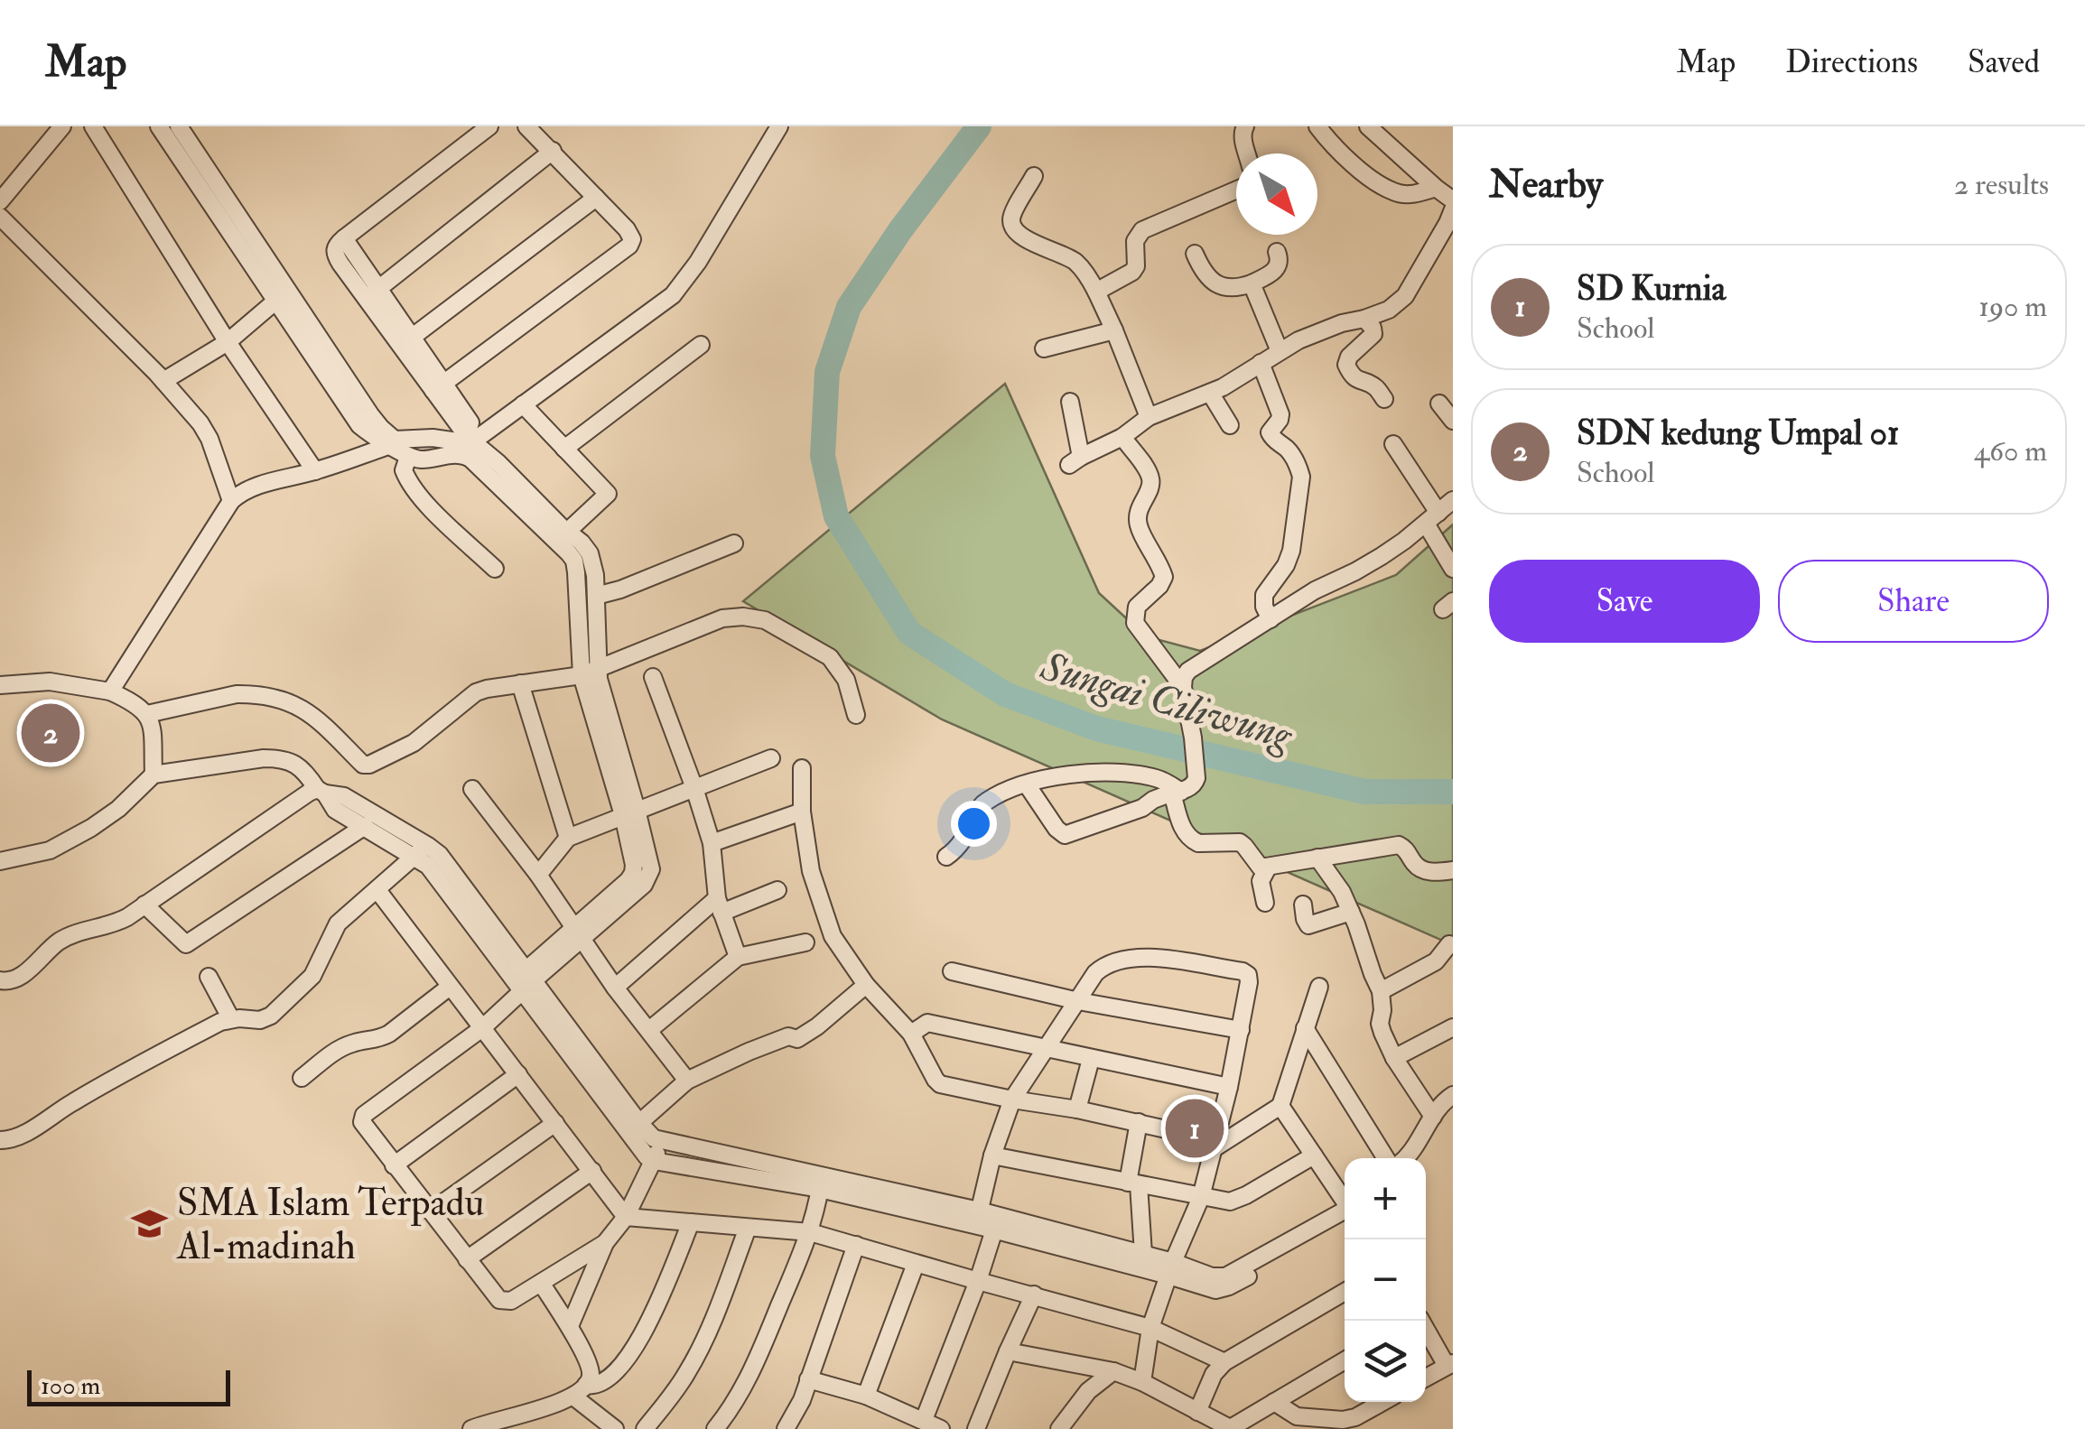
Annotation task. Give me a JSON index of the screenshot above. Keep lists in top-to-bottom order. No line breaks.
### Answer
{"water":["Sungai Ciliwung"],"places":{"school or university":["SMA Islam Terpadu Al-madinah"]},"scale_bar":"100 m","north":"bottom right","page":{"header":"Map","nav":["Map","Directions","Saved"],"heading":["Nearby","2 results"],"list":[{"mark":"1","name":"SD Kurnia","note":"School","value":"190 m"},{"mark":"2","name":"SDN kedung Umpal 01","note":"School","value":"460 m"}],"buttons":["Save","Share"],"pins":["2","1"],"map_buttons":["+","−"],"scale":"100 m"}}
